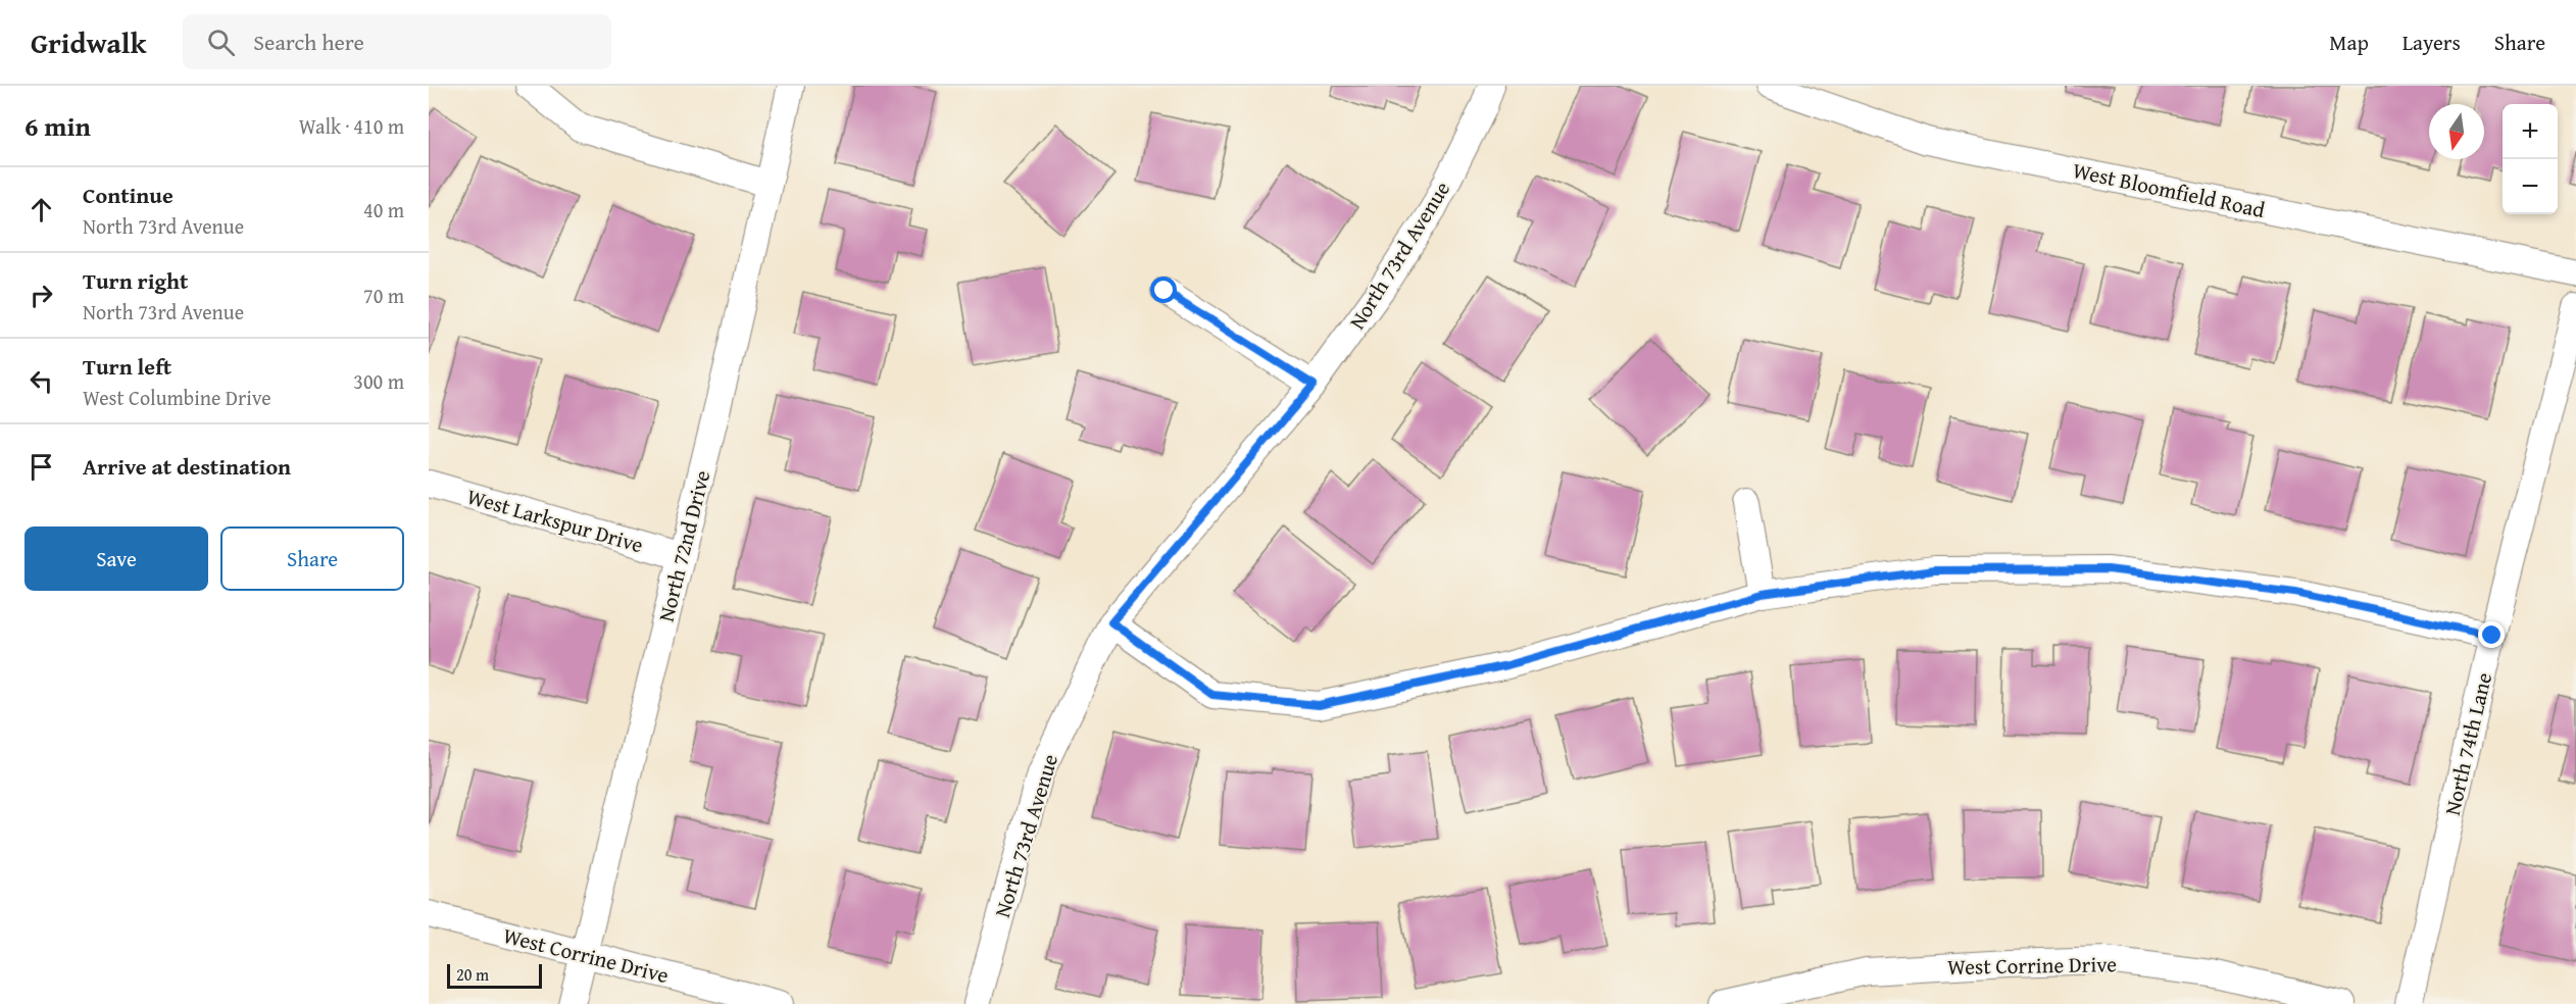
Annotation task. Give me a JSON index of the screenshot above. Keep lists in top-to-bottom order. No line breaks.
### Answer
{"streets":{"street":["West Bloomfield Road","North 73rd Avenue","West Larkspur Drive","North 72nd Drive","North 74th Lane","West Corrine Drive"]},"crossings":[["West Larkspur Drive","North 72nd Drive"],["North 72nd Drive","West Corrine Drive"]],"scale_bar":"20 m","north":"bottom","page":{"header":"Gridwalk","search":"Search here","nav":["Map","Layers","Share"],"heading":["6 min","Walk · 410 m"],"map_buttons":["+","−"],"list":[["Continue","North 73rd Avenue","40 m"],["Turn right","North 73rd Avenue","70 m"],["Turn left","West Columbine Drive","300 m"],"Arrive at destination"],"buttons":["Save","Share"],"scale":"20 m"}}
